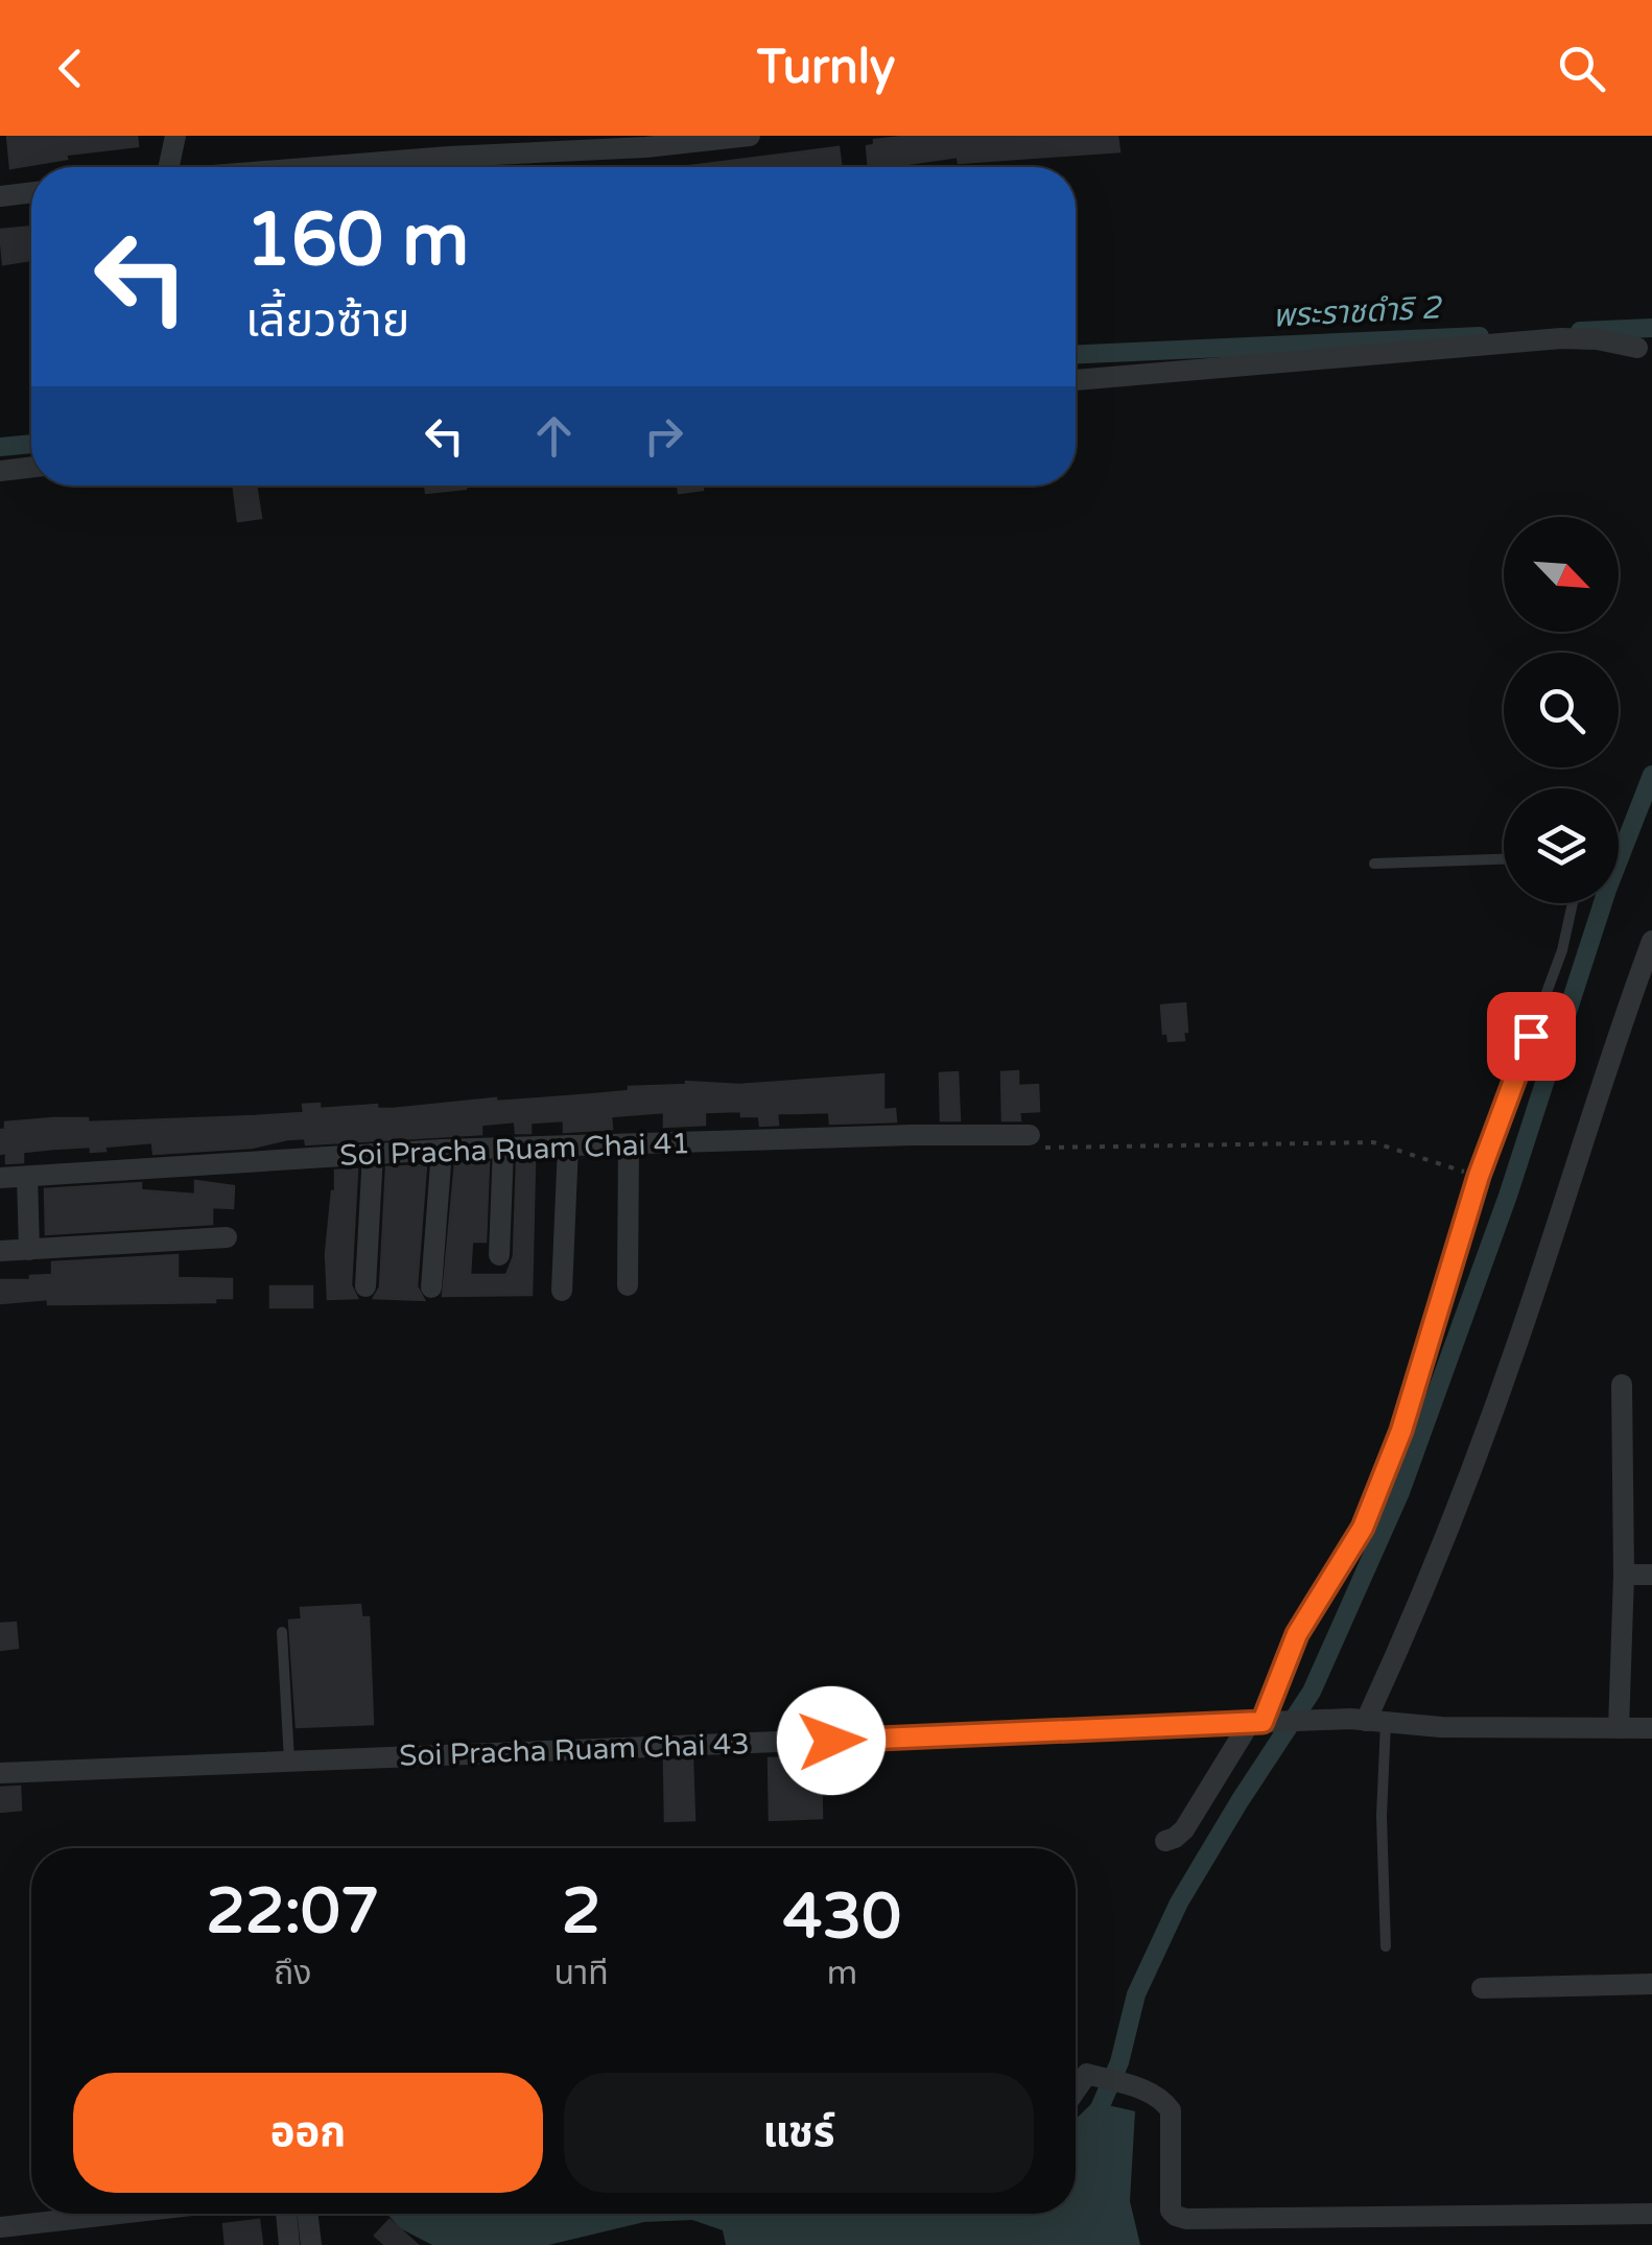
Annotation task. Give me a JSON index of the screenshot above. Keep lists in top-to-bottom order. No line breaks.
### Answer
{"streets":{"street":["Soi Pracha Ruam Chai 41","Soi Pracha Ruam Chai 43"]},"water":["พระราชดำริ 2"],"north":"bottom right","page":{"header":"Turnly","turn":["160 m","เลี้ยวซ้าย"],"eta":["22:07","ถึง","2","นาที","430","m"],"buttons":["ออก","แชร์"]}}
